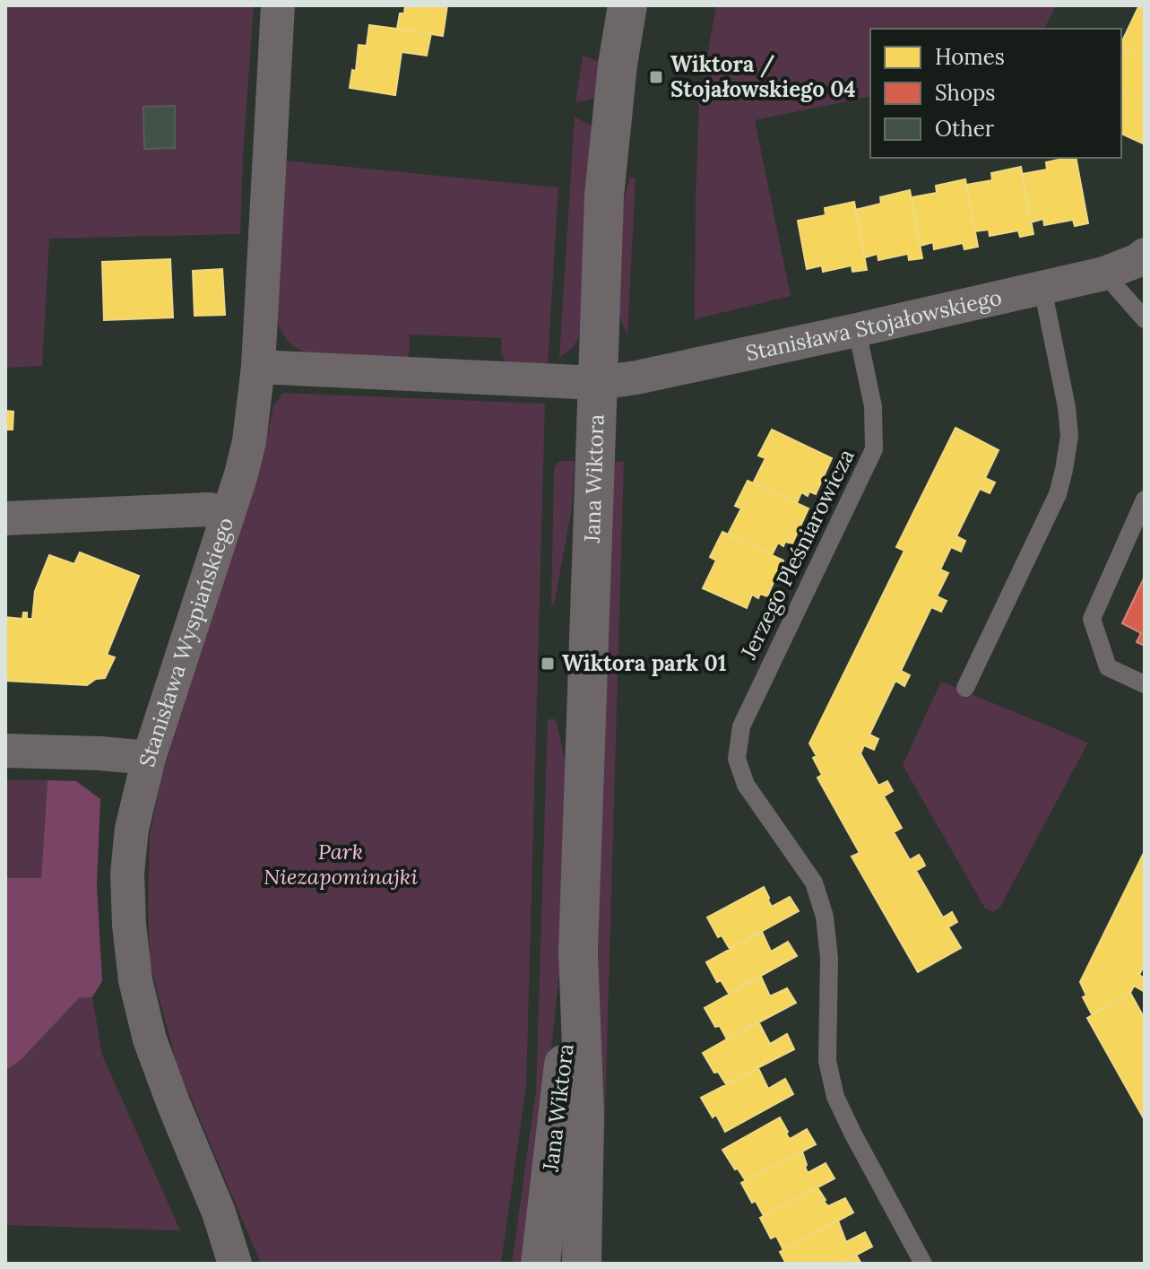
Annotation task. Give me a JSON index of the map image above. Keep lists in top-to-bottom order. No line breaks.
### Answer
{"streets":{"street":["Stanisława Stojałowskiego","Jana Wiktora","Stanisława Wyspiańskiego"],"lane":["Jerzego Pleśniarowicza"]},"crossings":[["Stanisława Stojałowskiego","Jana Wiktora"],["Stanisława Stojałowskiego","Jerzego Pleśniarowicza"],["Stanisława Stojałowskiego","Stanisława Wyspiańskiego"]],"parks":["Park Niezapominajki"],"places":{"transit":["Wiktora / Stojałowskiego 04","Wiktora park 01"]},"legend":["Homes","Shops","Other"]}
